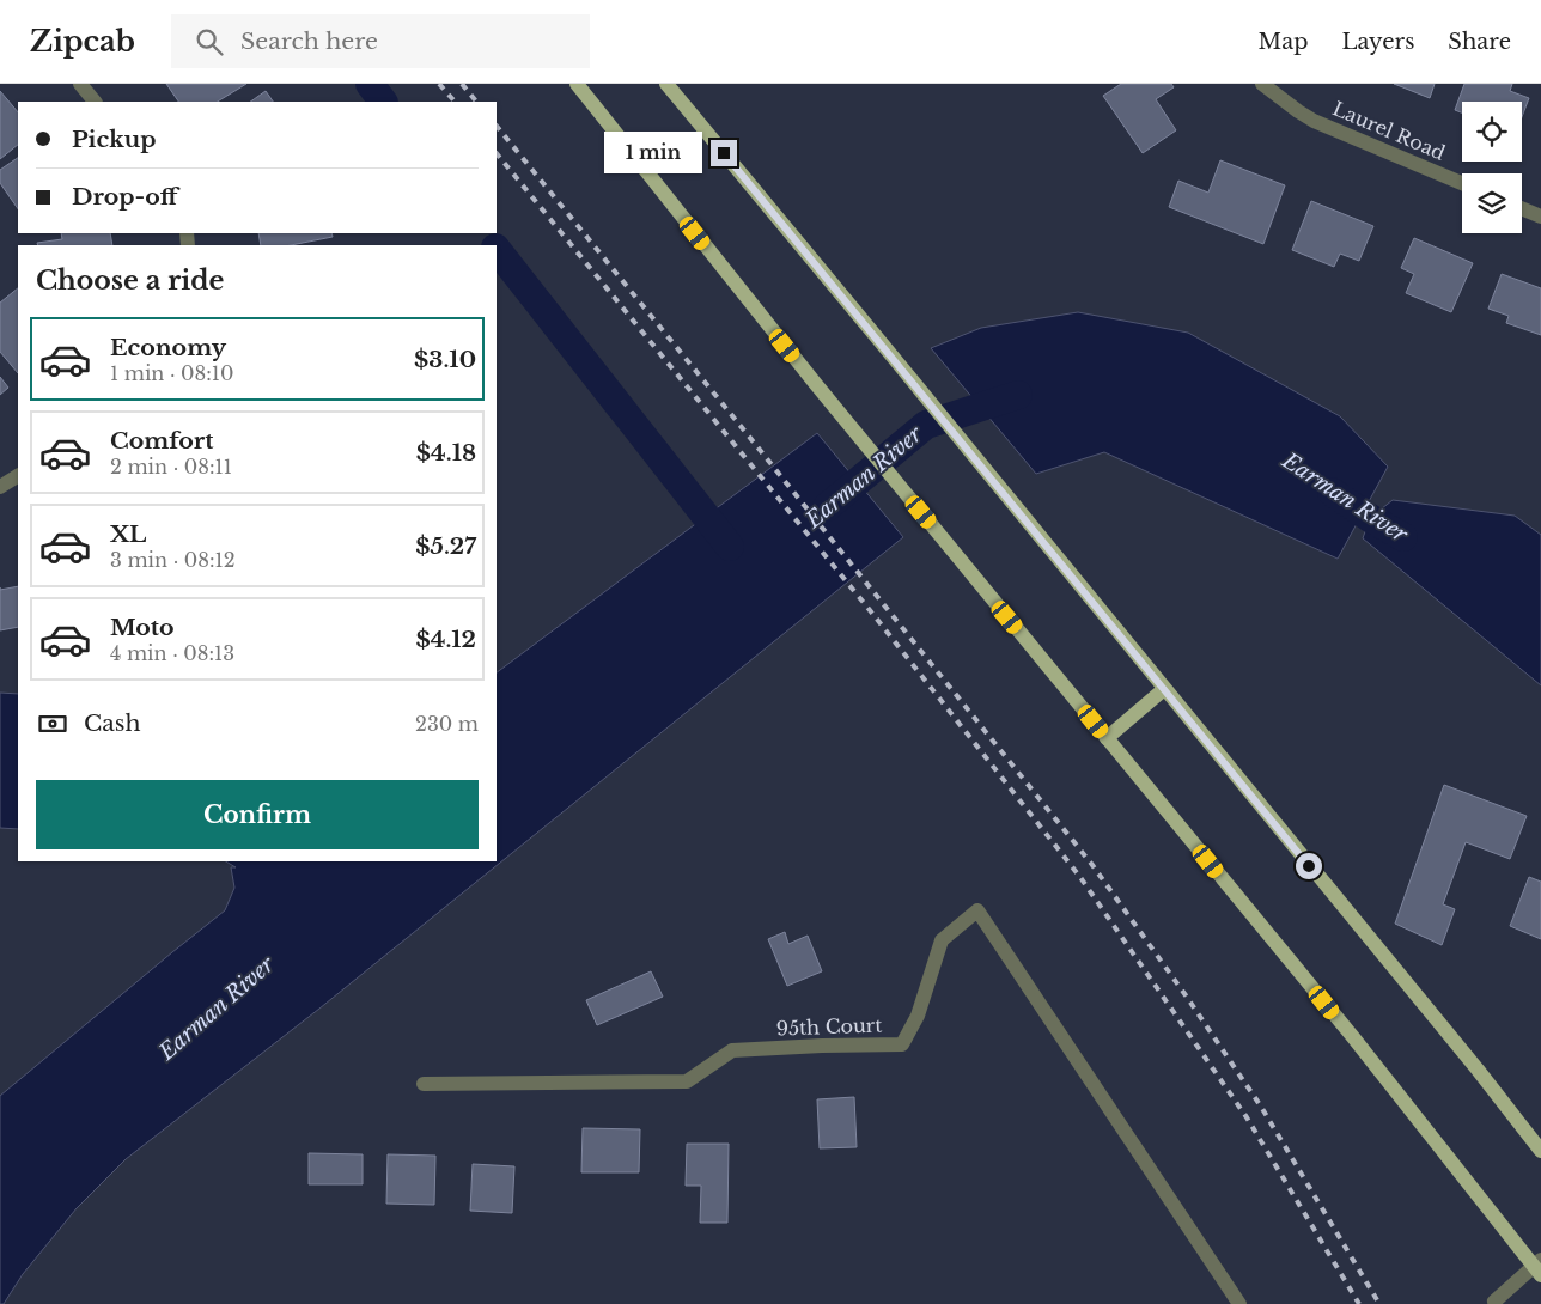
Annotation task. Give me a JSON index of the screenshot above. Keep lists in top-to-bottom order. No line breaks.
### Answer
{"streets":{"street":["Laurel Road","95th Court"]},"water":["Earman River"],"page":{"header":"Zipcab","search":"Search here","nav":["Map","Layers","Share"],"banner":["Pickup","Drop-off"],"bubble":"1 min","heading":"Choose a ride","list":[{"name":"Economy","note":"1 min · 08:10","value":"$3.10"},{"name":"Comfort","note":"2 min · 08:11","value":"$4.18"},{"name":"XL","note":"3 min · 08:12","value":"$5.27"},{"name":"Moto","note":"4 min · 08:13","value":"$4.12"}],"pay":["Cash","230 m"],"buttons":"Confirm"}}
